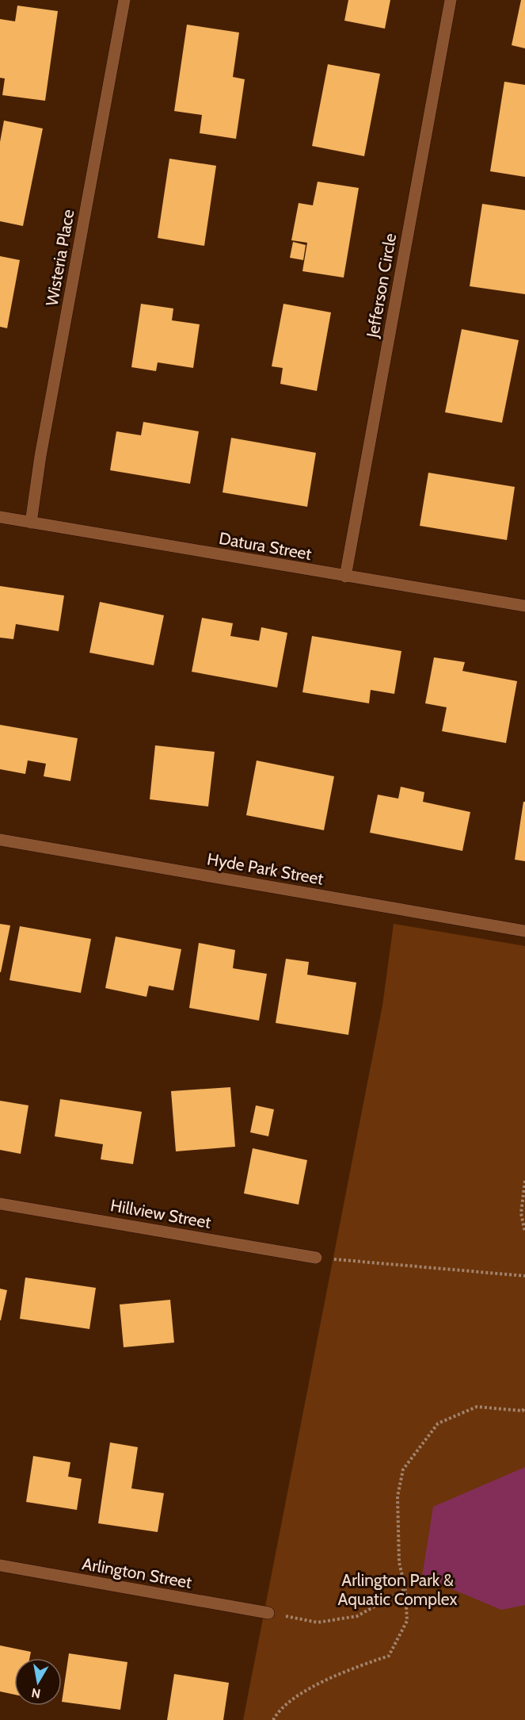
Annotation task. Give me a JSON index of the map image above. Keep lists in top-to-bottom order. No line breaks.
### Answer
{"streets":{"street":["Wisteria Place","Jefferson Circle","Datura Street","Hyde Park Street","Hillview Street","Arlington Street"]},"crossings":[["Wisteria Place","Datura Street"],["Jefferson Circle","Datura Street"]],"parks":["Arlington Park & Aquatic Complex"],"north":"bottom"}
